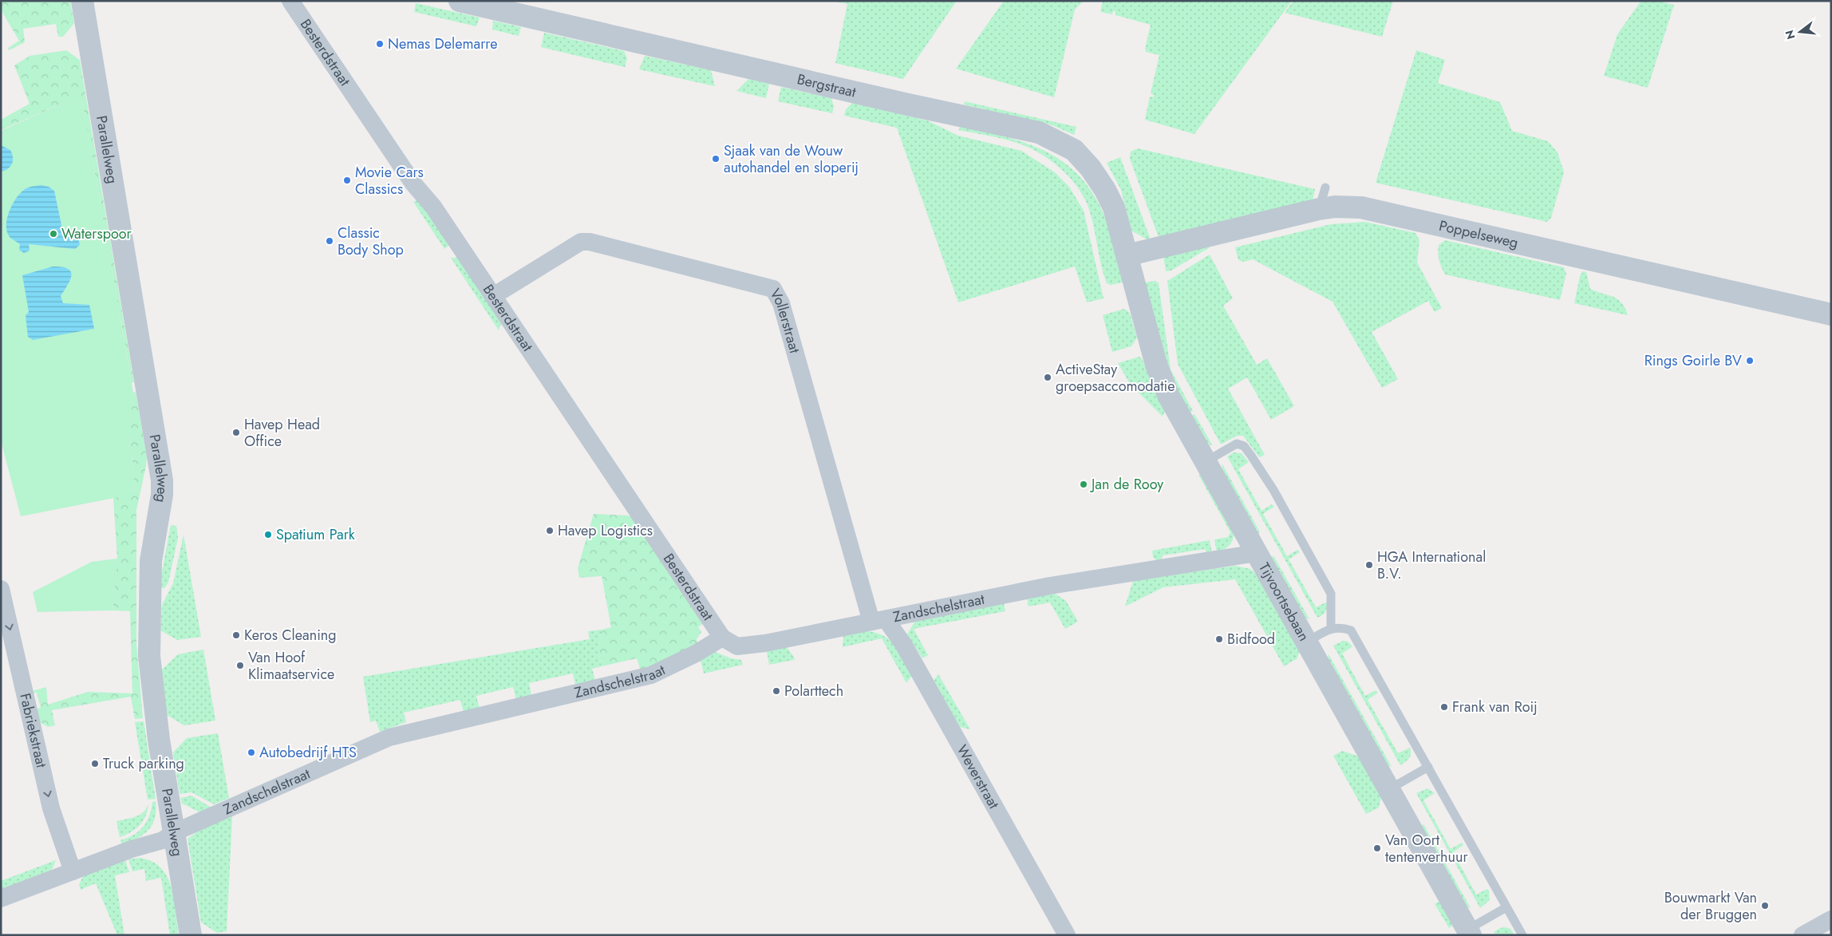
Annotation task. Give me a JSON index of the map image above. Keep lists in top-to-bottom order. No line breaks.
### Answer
{"streets":{"street":["Besterdstraat","Bergstraat","Parallelweg","Poppelseweg","Vollerstraat","Tijvoortsebaan","Zandschelstraat","Fabriekstraat","Weverstraat"]},"crossings":[["Besterdstraat","Vollerstraat"],["Besterdstraat","Zandschelstraat"],["Bergstraat","Poppelseweg"],["Bergstraat","Tijvoortsebaan"],["Parallelweg","Zandschelstraat"],["Poppelseweg","Tijvoortsebaan"],["Vollerstraat","Zandschelstraat"],["Vollerstraat","Weverstraat"],["Tijvoortsebaan","Zandschelstraat"],["Zandschelstraat","Fabriekstraat"],["Zandschelstraat","Weverstraat"]],"one_way":["Fabriekstraat"],"places":["Nemas Delemarre","Sjaak van de Wouw autohandel en sloperij","Movie Cars Classics","Waterspoor","Classic Body Shop","Rings Goirle BV","ActiveStay groepsaccomodatie","Havep Head Office","Jan de Rooy","Havep Logistics","Spatium Park","HGA International B.V.","Keros Cleaning","Bidfood","Van Hoof Klimaatservice","Polarttech","Frank van Roij","Autobedrijf HTS","Truck parking","Van Oort tentenverhuur","Bouwmarkt Van der Bruggen"],"north":"left"}
